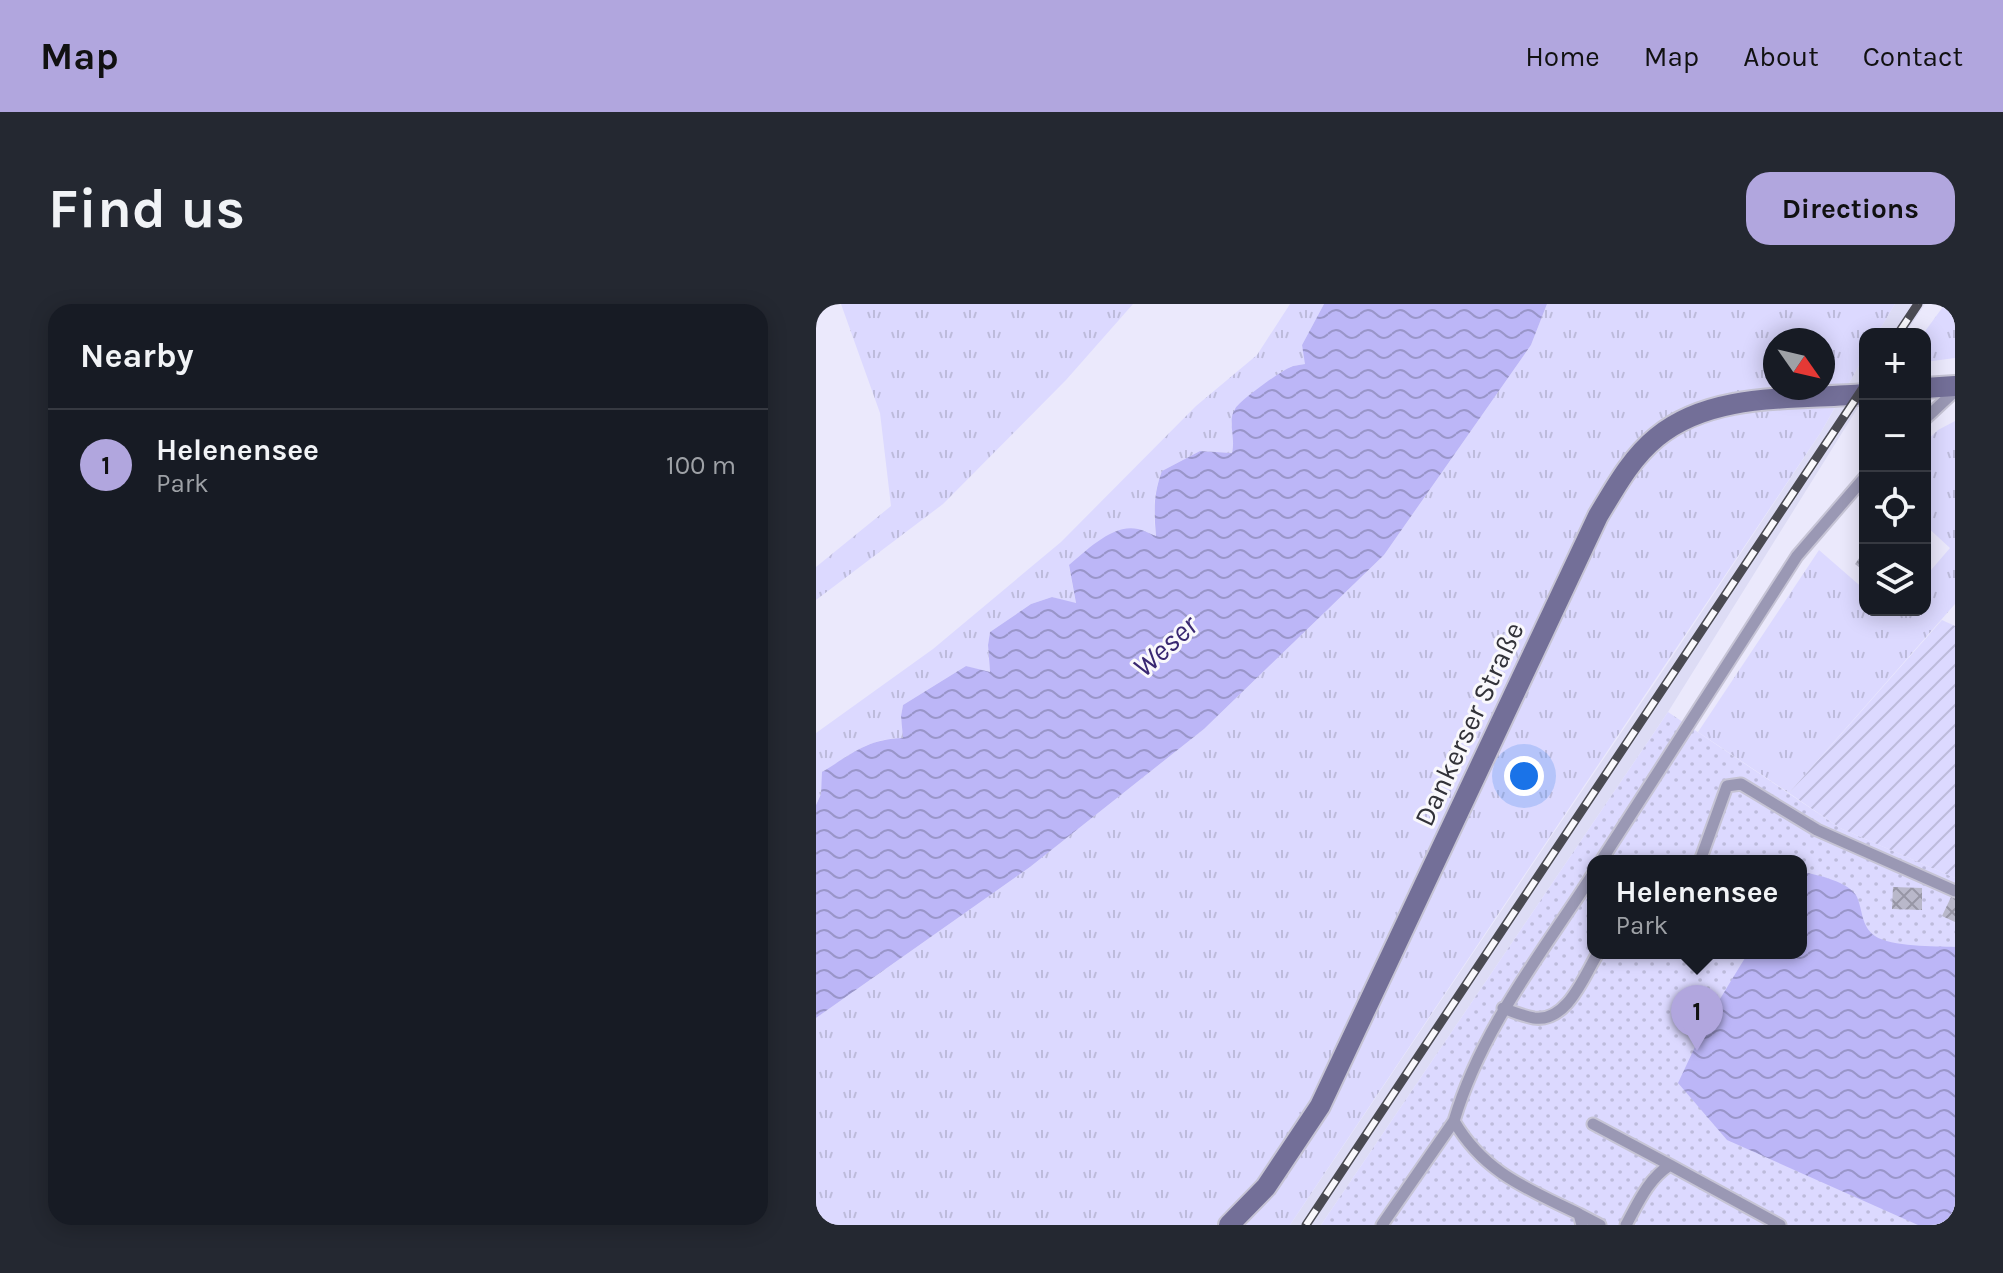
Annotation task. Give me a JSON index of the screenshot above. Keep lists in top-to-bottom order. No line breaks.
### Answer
{"streets":{"main road":["Dankerser Straße"]},"water":["Weser"],"north":"bottom right","page":{"header":"Map","nav":["Home","Map","About","Contact"],"buttons":"Directions","title":"Find us","heading":"Nearby","map_buttons":["+","−"],"list":[{"mark":"1","name":"Helenensee","note":"Park","value":"100 m"}],"popup":["Helenensee","Park"],"pins":"1"}}
